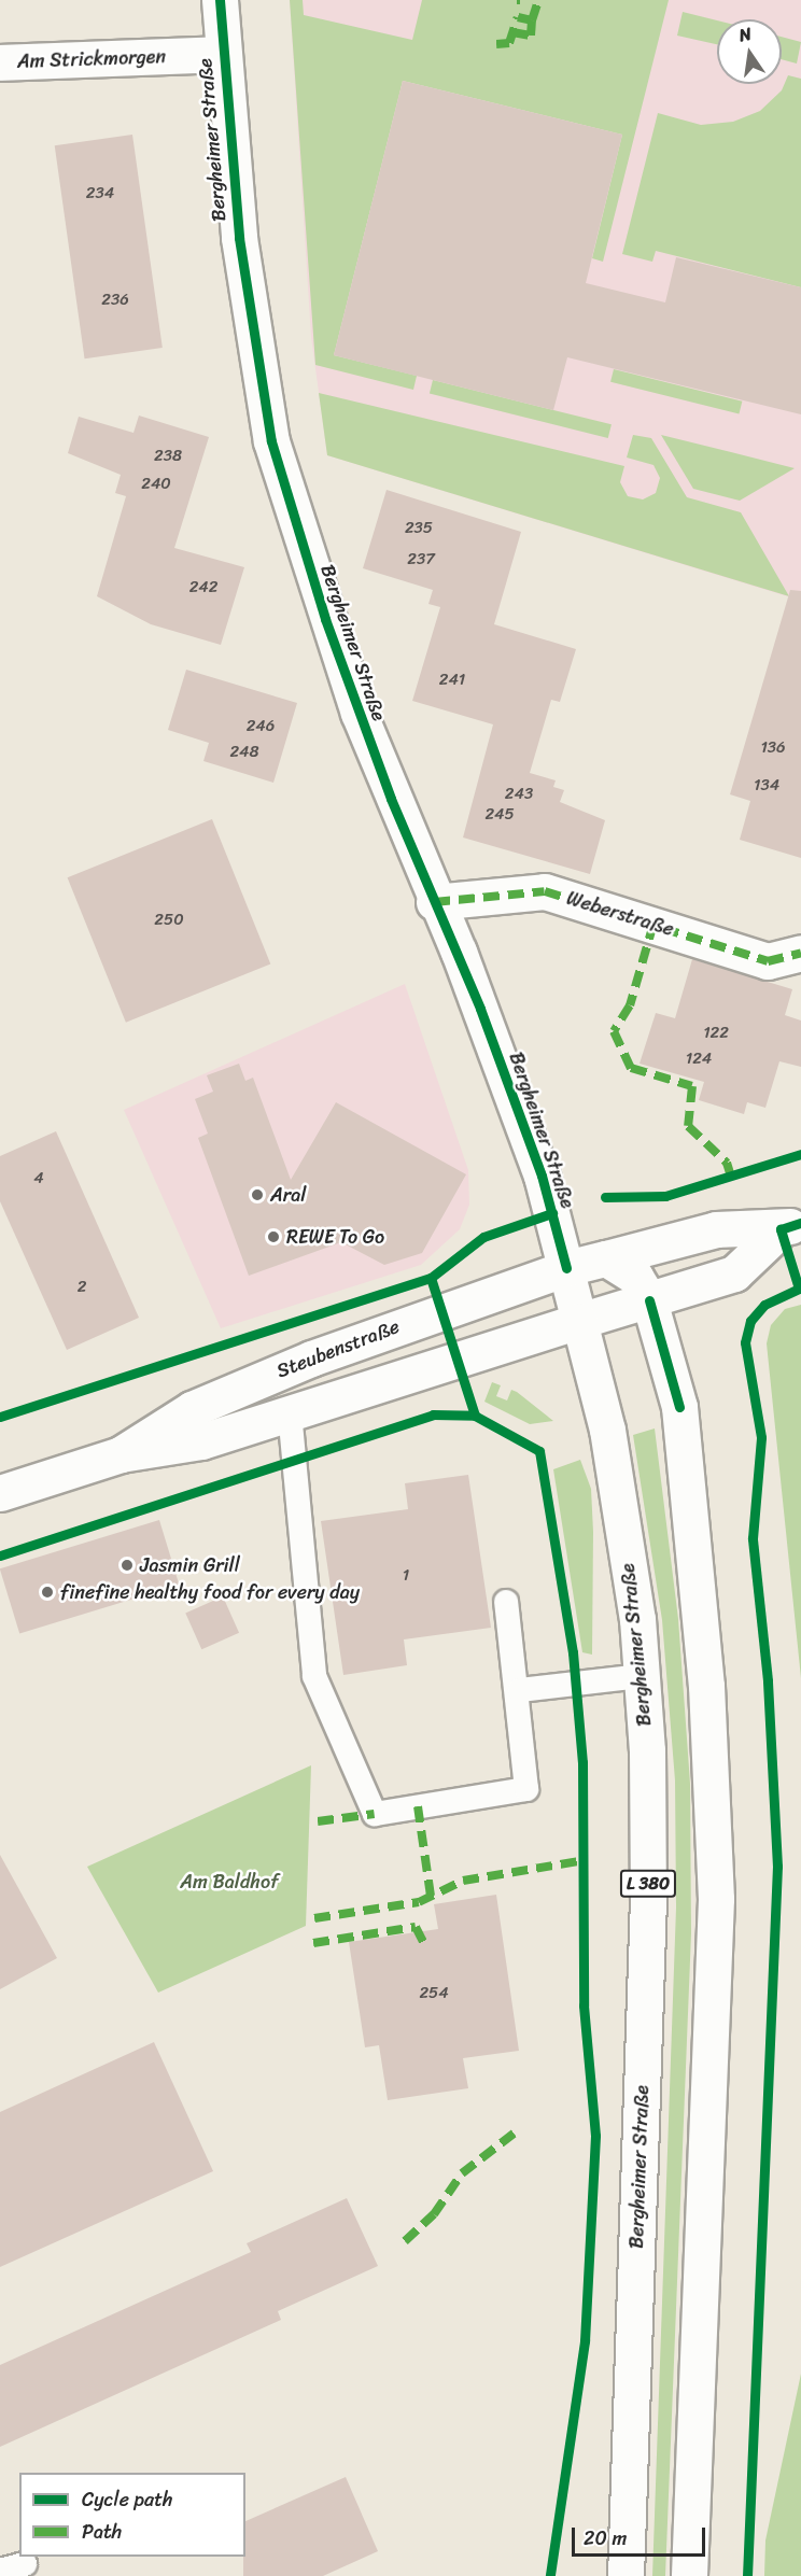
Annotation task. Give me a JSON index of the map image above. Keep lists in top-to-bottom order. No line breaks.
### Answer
{"streets":{"main road":["Am Strickmorgen","Bergheimer Straße","Weberstraße","Steubenstraße","L 380"]},"crossings":[["Am Strickmorgen","Bergheimer Straße"],["Bergheimer Straße","Weberstraße"],["Bergheimer Straße","Steubenstraße"]],"parks":["Am Baldhof"],"places":["Aral","REWE To Go","Jasmin Grill","finefine healthy food for every day"],"house_numbers":["234","236","238","240","235","237","242","241","246","136","248","134","243","245","250","122","124","4","2","1","254"],"legend":["Cycle path","Path"],"scale_bar":"20 m","north":"top"}
